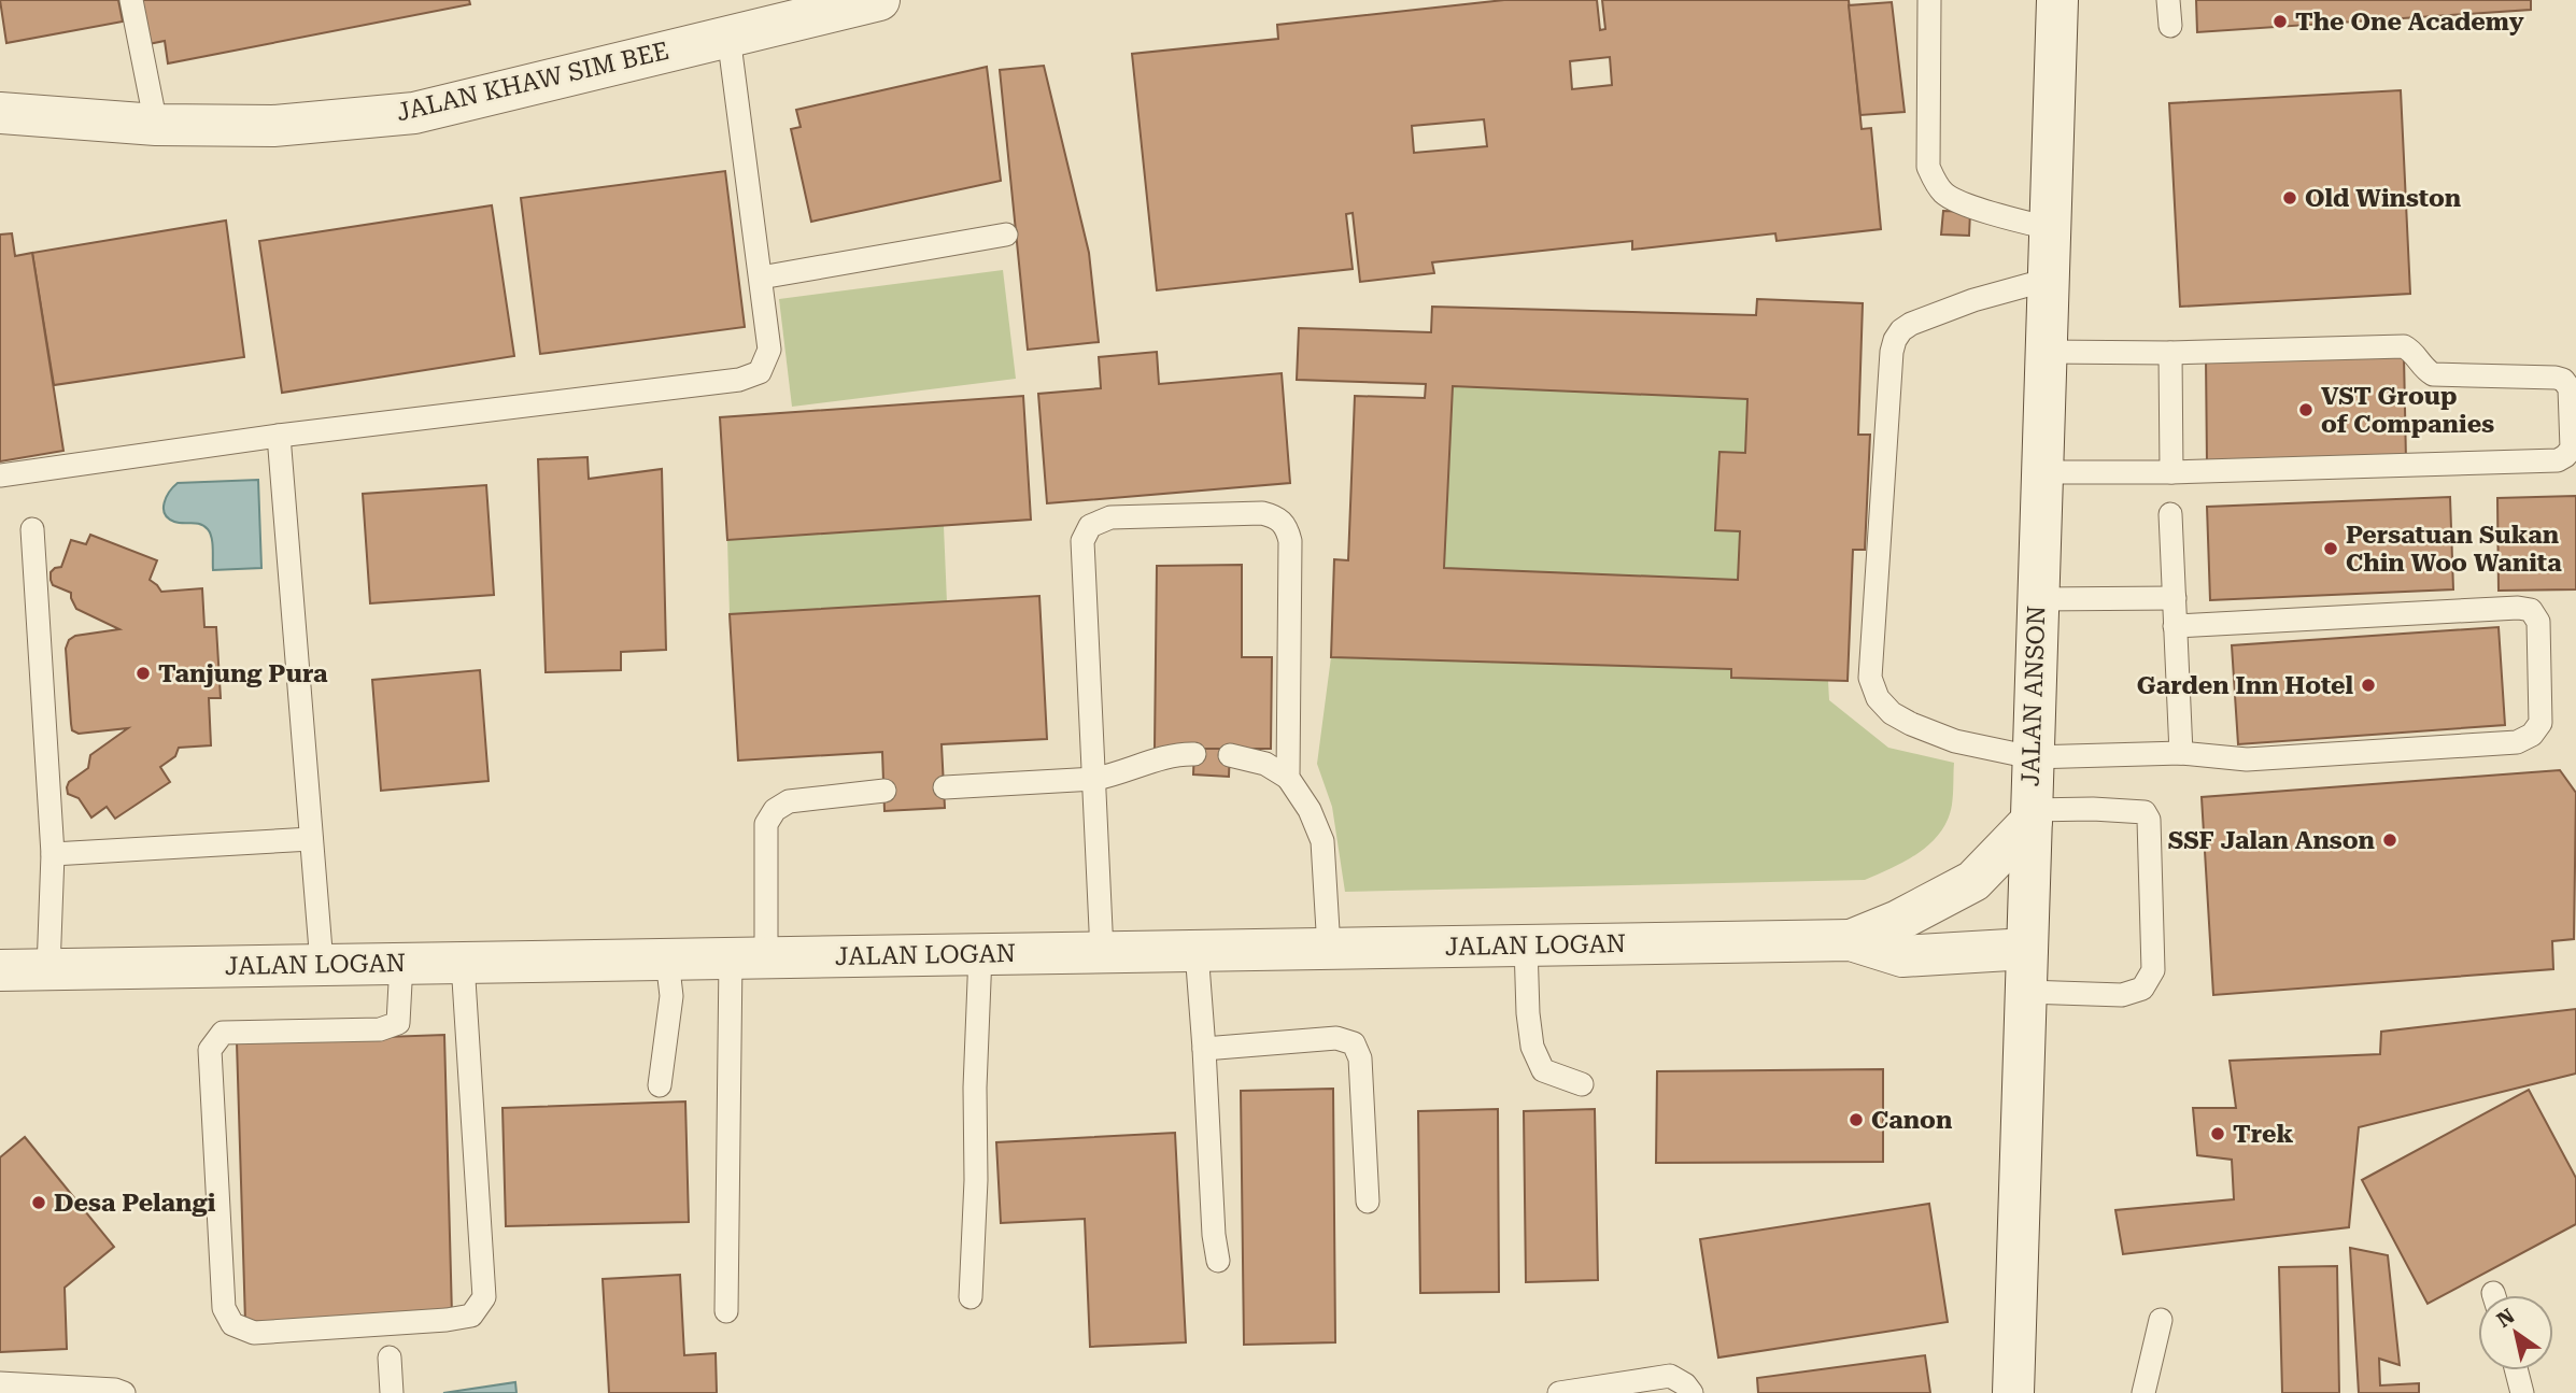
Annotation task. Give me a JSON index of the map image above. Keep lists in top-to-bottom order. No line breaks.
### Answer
{"streets":{"street":["JALAN KHAW SIM BEE","JALAN ANSON","JALAN LOGAN"]},"crossings":[["JALAN ANSON","JALAN LOGAN"]],"places":["The One Academy","Old Winston","VST Group of Companies","Persatuan Sukan Chin Woo Wanita","Tanjung Pura","Garden Inn Hotel","SSF Jalan Anson","Canon","Trek","Desa Pelangi"],"north":"top left"}
